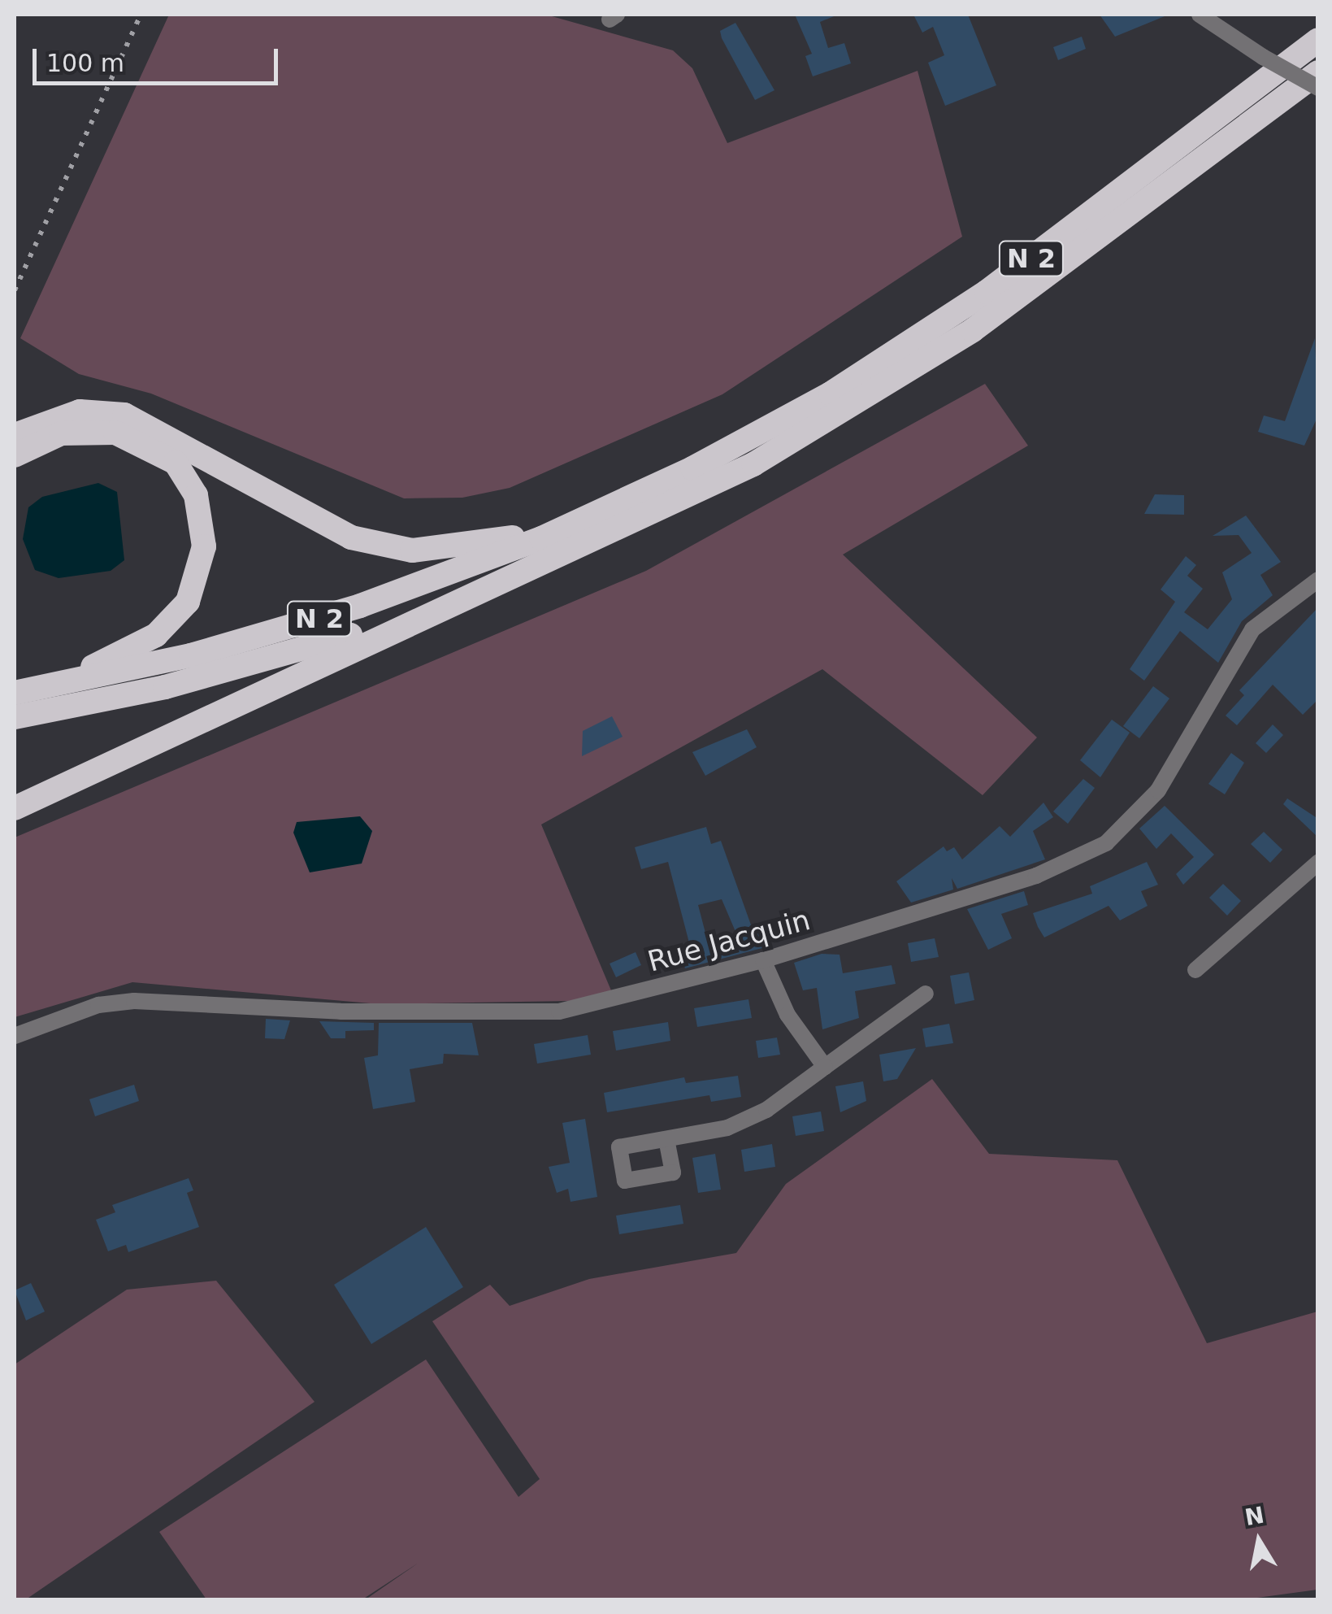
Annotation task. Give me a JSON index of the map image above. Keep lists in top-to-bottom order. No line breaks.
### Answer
{"streets":{"highway":["N 2"],"street":["Rue Jacquin"]},"scale_bar":"100 m","north":"top"}
